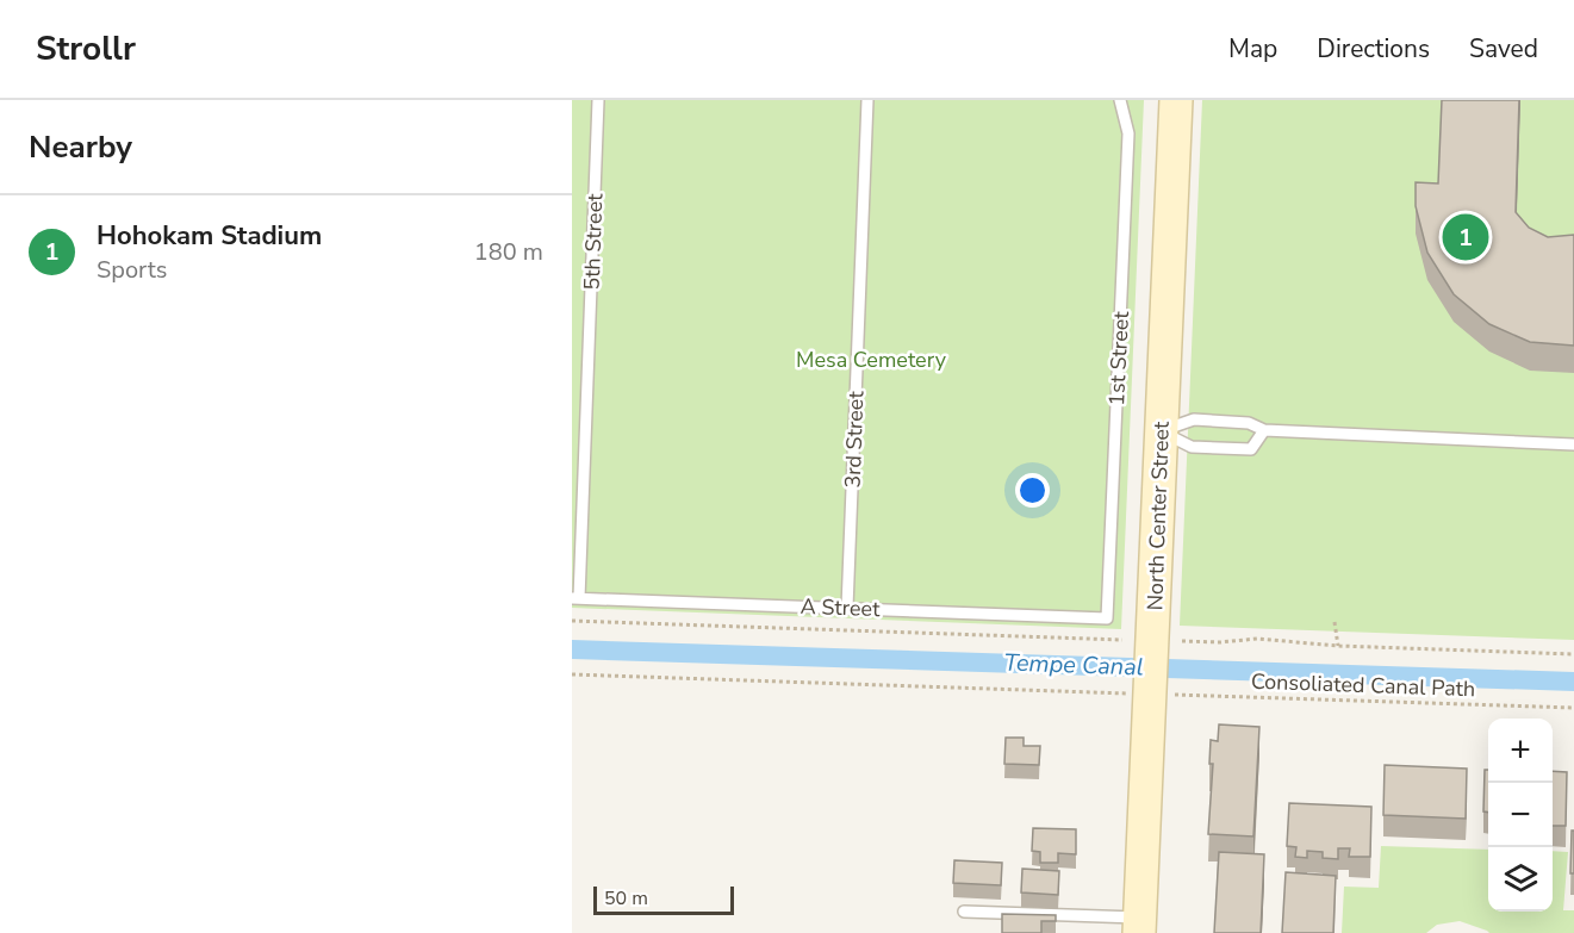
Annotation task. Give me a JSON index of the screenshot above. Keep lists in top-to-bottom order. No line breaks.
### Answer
{"streets":{"street":["North Center Street"],"lane":["5th Street","1st Street","3rd Street","A Street"],"path":["Consoliated Canal Path"]},"crossings":[["5th Street","A Street"],["1st Street","A Street"],["3rd Street","A Street"],["North Center Street","Consoliated Canal Path"]],"water":["Tempe Canal"],"parks":["Mesa Cemetery"],"scale_bar":"50 m","page":{"header":"Strollr","nav":["Map","Directions","Saved"],"heading":"Nearby","list":[{"mark":"1","name":"Hohokam Stadium","note":"Sports","value":"180 m"}],"pins":"1","map_buttons":["+","−"],"scale":"50 m"}}
